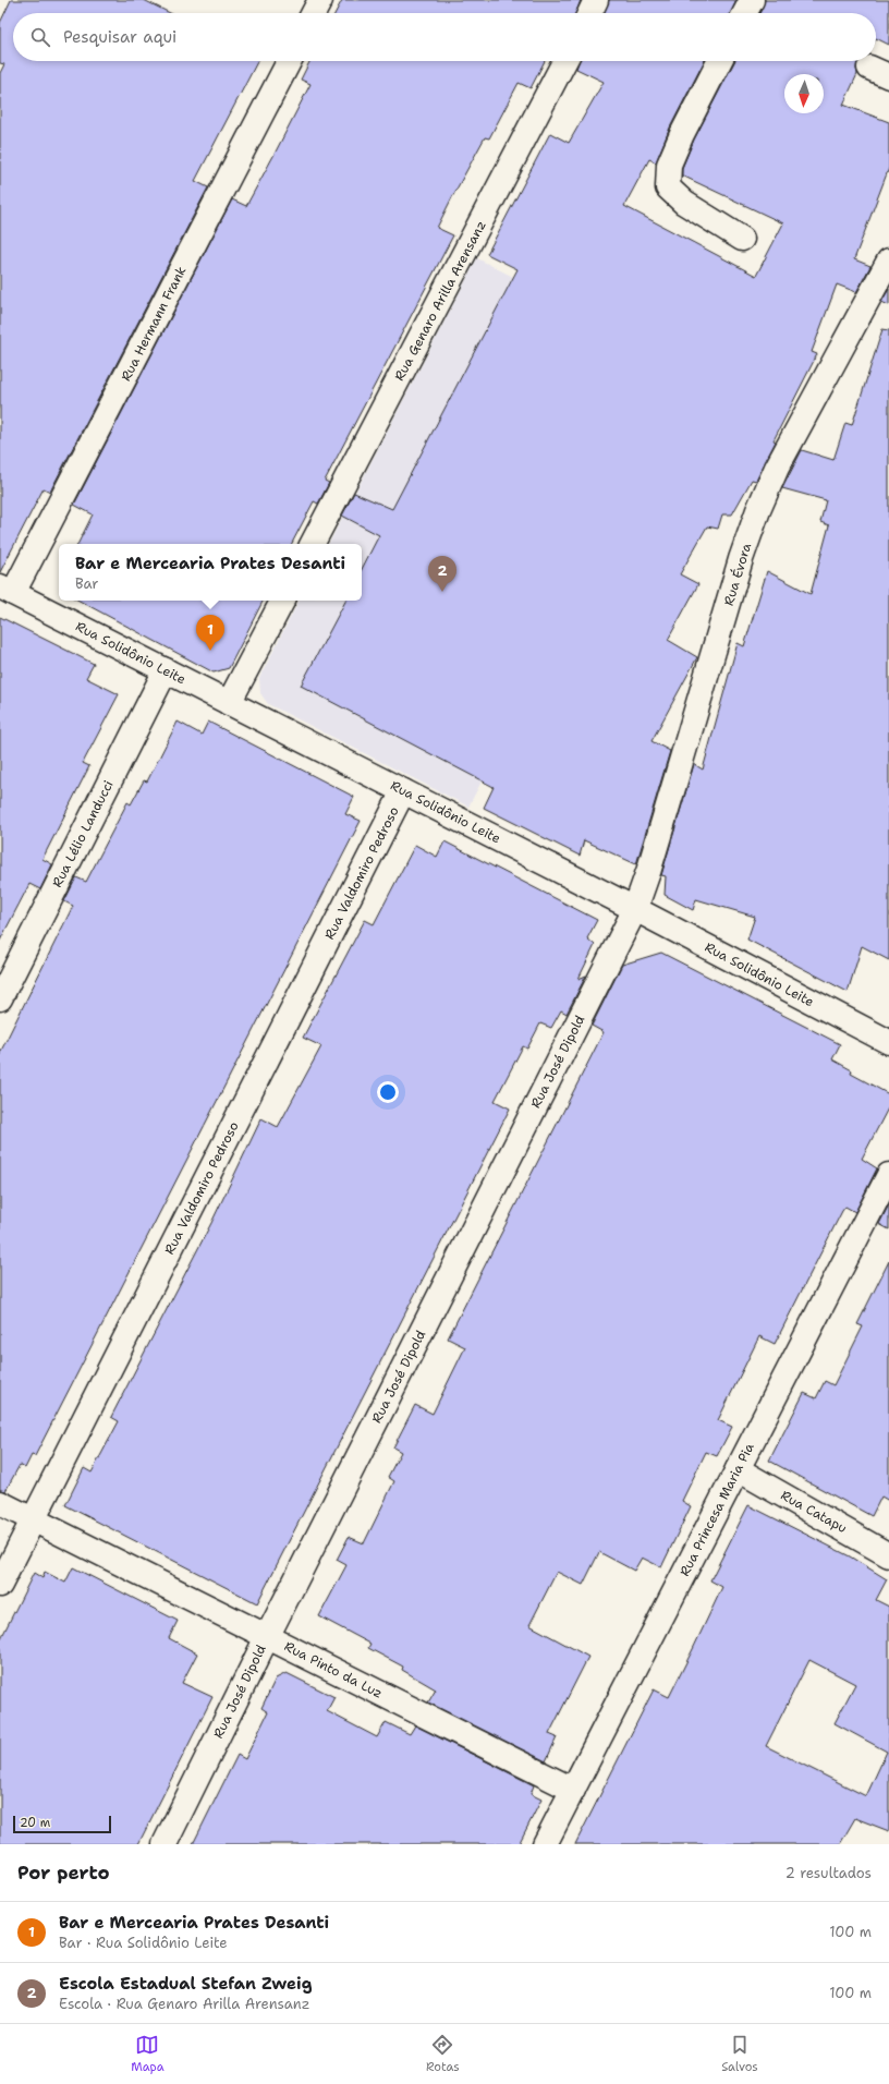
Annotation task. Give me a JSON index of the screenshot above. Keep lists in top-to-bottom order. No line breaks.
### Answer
{"streets":{"street":["Rua Genaro Arilla Arensanz","Rua Hermann Frank","Rua Évora","Rua Solidônio Leite","Rua Lélio Landucci","Rua Valdomiro Pedroso","Rua José Dipold","Rua Princesa Maria Pia","Rua Catapu","Rua Pinto da Luz"]},"crossings":[["Rua Hermann Frank","Rua Solidônio Leite"],["Rua Évora","Rua Solidônio Leite"],["Rua Évora","Rua José Dipold"],["Rua Solidônio Leite","Rua Lélio Landucci"],["Rua Solidônio Leite","Rua Valdomiro Pedroso"],["Rua Solidônio Leite","Rua José Dipold"],["Rua Valdomiro Pedroso","Rua Pinto da Luz"],["Rua José Dipold","Rua Pinto da Luz"],["Rua Princesa Maria Pia","Rua Catapu"],["Rua Princesa Maria Pia","Rua Pinto da Luz"]],"scale_bar":"20 m","north":"bottom","page":{"search":"Pesquisar aqui","popup":["Bar e Mercearia Prates Desanti","Bar"],"pins":["2","1"],"scale":"20 m","heading":["Por perto","2 resultados"],"list":[{"mark":"1","name":"Bar e Mercearia Prates Desanti","note":"Bar · Rua Solidônio Leite","value":"100 m"},{"mark":"2","name":"Escola Estadual Stefan Zweig","note":"Escola · Rua Genaro Arilla Arensanz","value":"100 m"}],"nav":["Mapa","Rotas","Salvos"]}}
